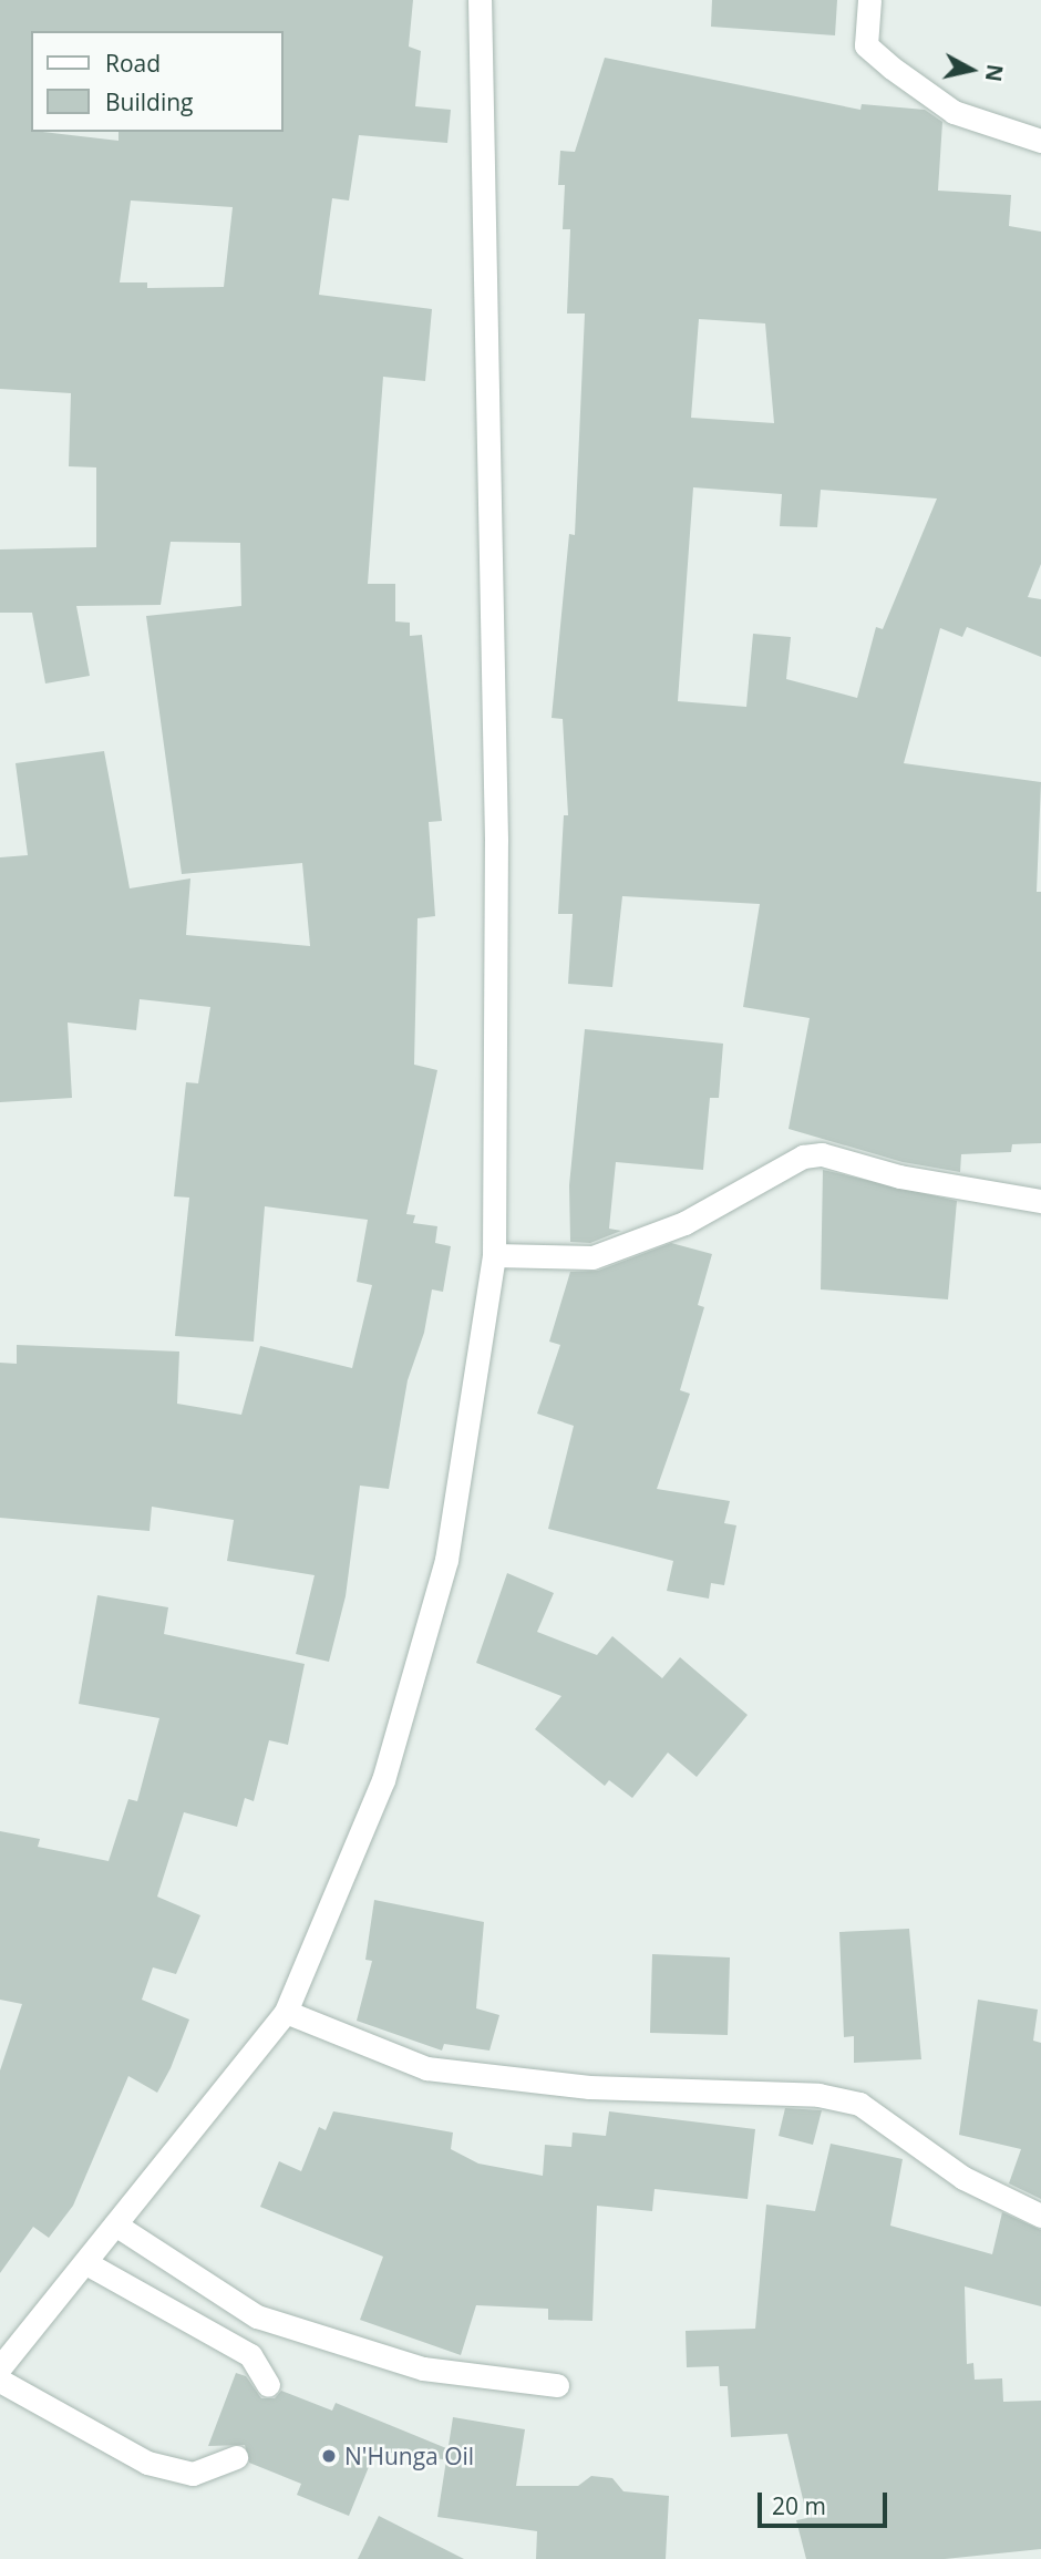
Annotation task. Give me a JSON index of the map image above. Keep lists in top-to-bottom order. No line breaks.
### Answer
{"places":["N'Hunga Oil"],"legend":["Road","Building"],"scale_bar":"20 m","north":"right"}
